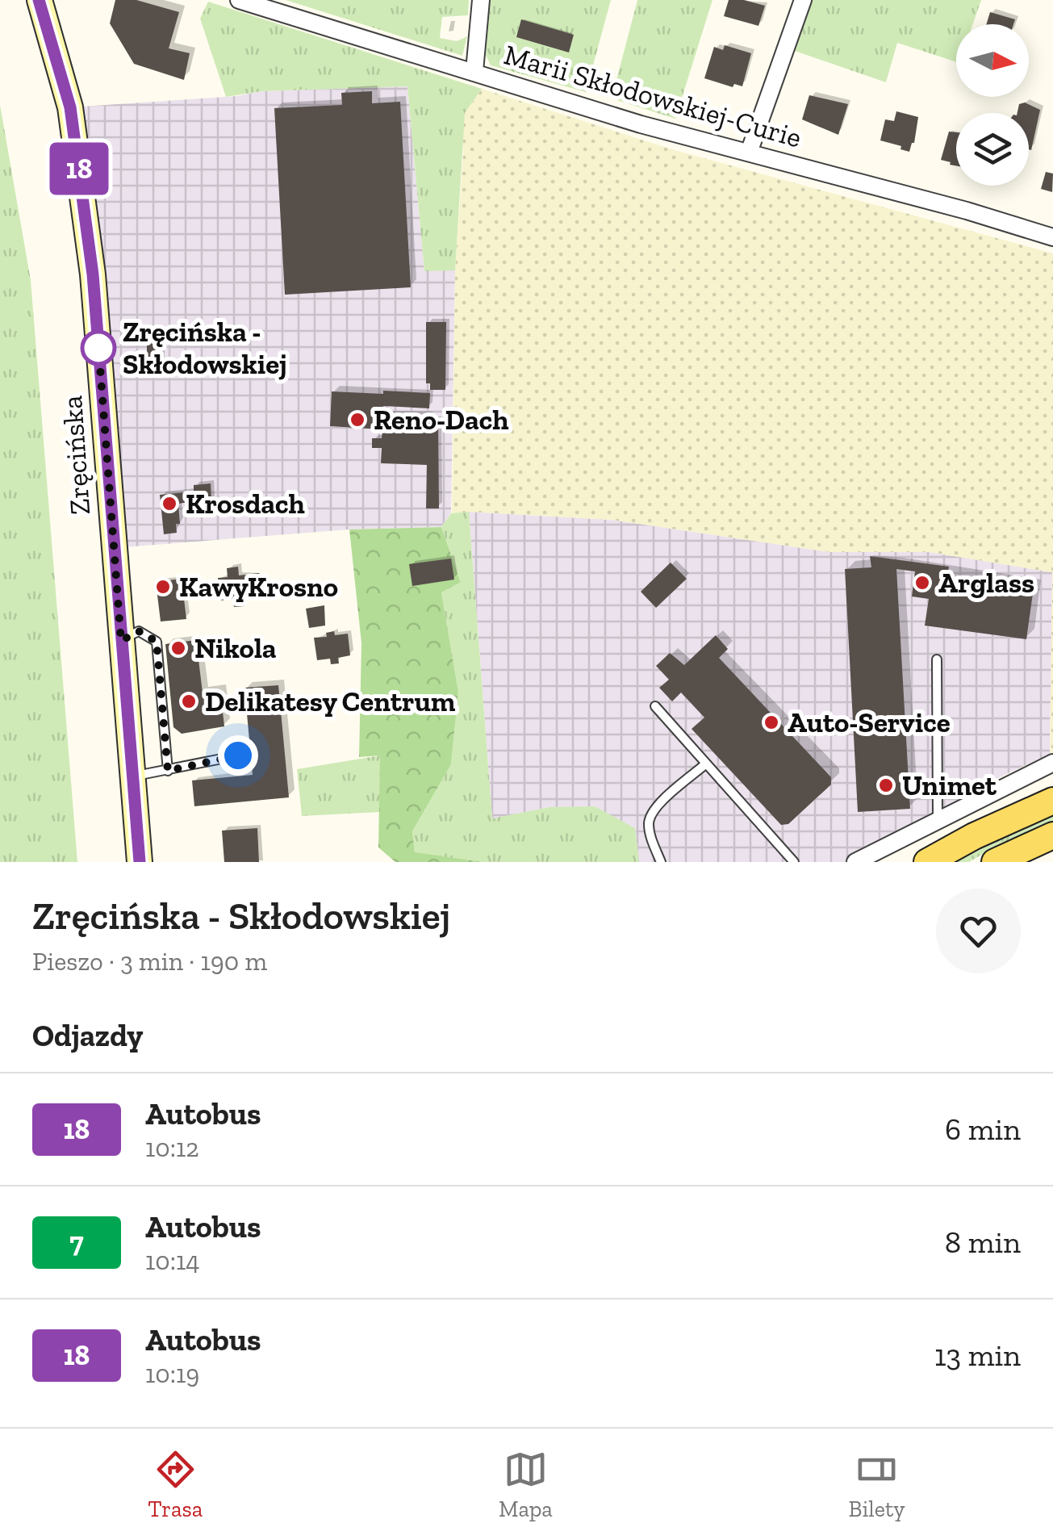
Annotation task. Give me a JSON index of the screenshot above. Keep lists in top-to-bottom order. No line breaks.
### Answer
{"streets":{"street":["Marii Skłodowskiej-Curie","Zręcińska"]},"places":["Zręcińska - Skłodowskiej","Reno-Dach","Krosdach","Arglass","KawyKrosno","Nikola","Delikatesy Centrum","Auto-Service","Unimet"],"lines":["bus line 18"],"north":"right","page":{"on_map":"18","heading":[["Zręcińska - Skłodowskiej","Pieszo · 3 min · 190 m"],"Odjazdy"],"list":[{"mark":"18","name":"Autobus","note":"10:12","value":"6 min"},{"mark":"7","name":"Autobus","note":"10:14","value":"8 min"},{"mark":"18","name":"Autobus","note":"10:19","value":"13 min"}],"tabs":["Trasa","Mapa","Bilety"]}}
